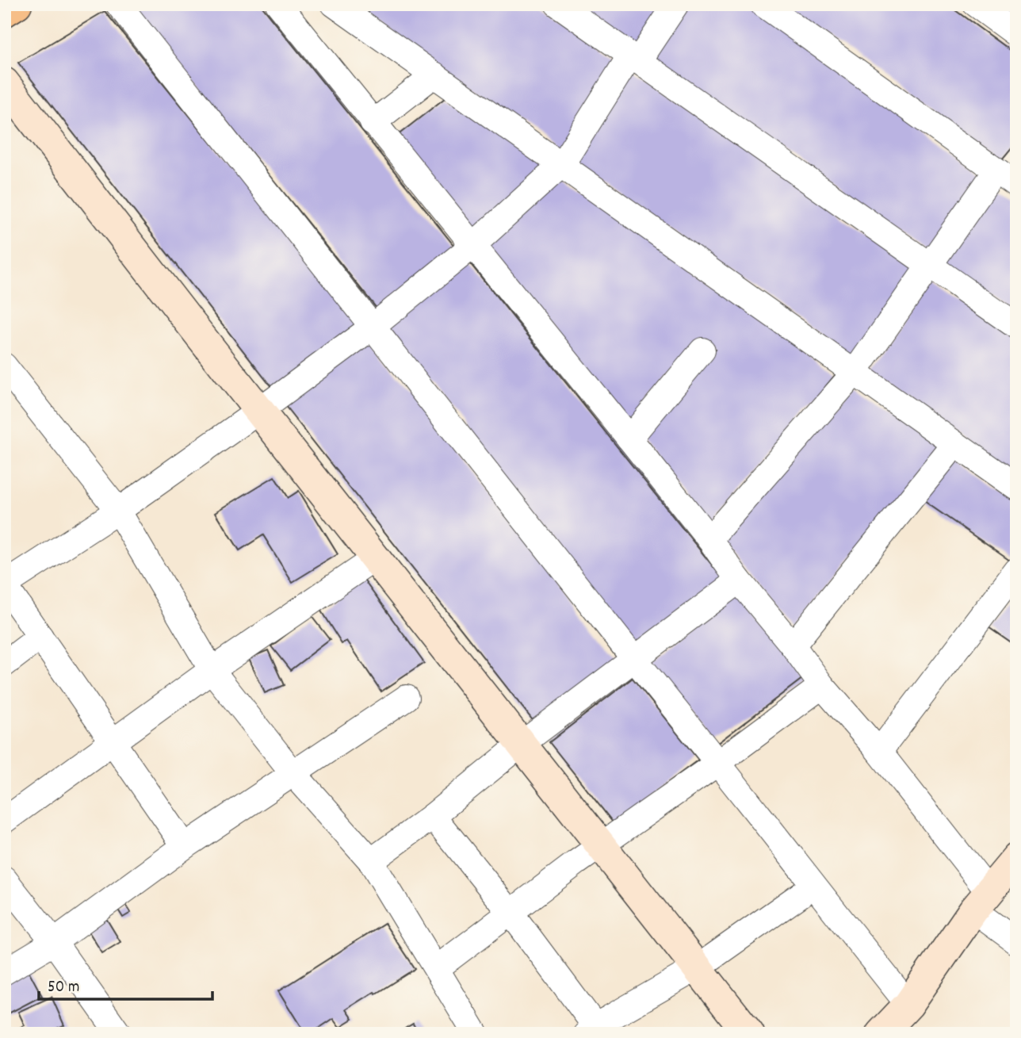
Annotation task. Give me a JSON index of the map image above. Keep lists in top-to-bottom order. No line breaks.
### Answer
{"scale_bar":"50 m"}
